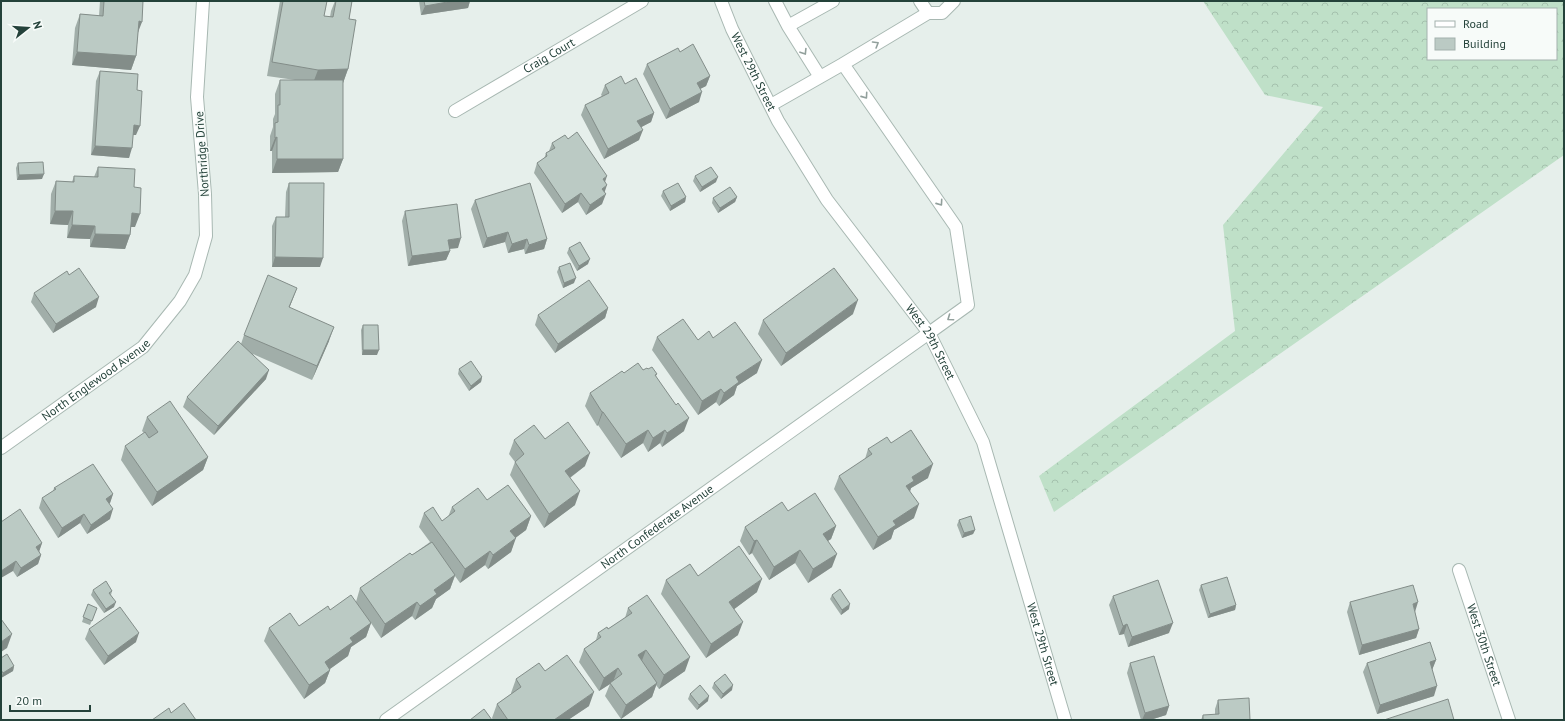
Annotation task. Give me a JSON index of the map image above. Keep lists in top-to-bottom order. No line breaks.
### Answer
{"streets":{"street":["Craig Court","West 29th Street","Northridge Drive","North Englewood Avenue","North Confederate Avenue","West 30th Street"]},"crossings":[["West 29th Street","North Confederate Avenue"],["Northridge Drive","North Englewood Avenue"]],"legend":["Road","Building"],"scale_bar":"20 m","north":"right"}
